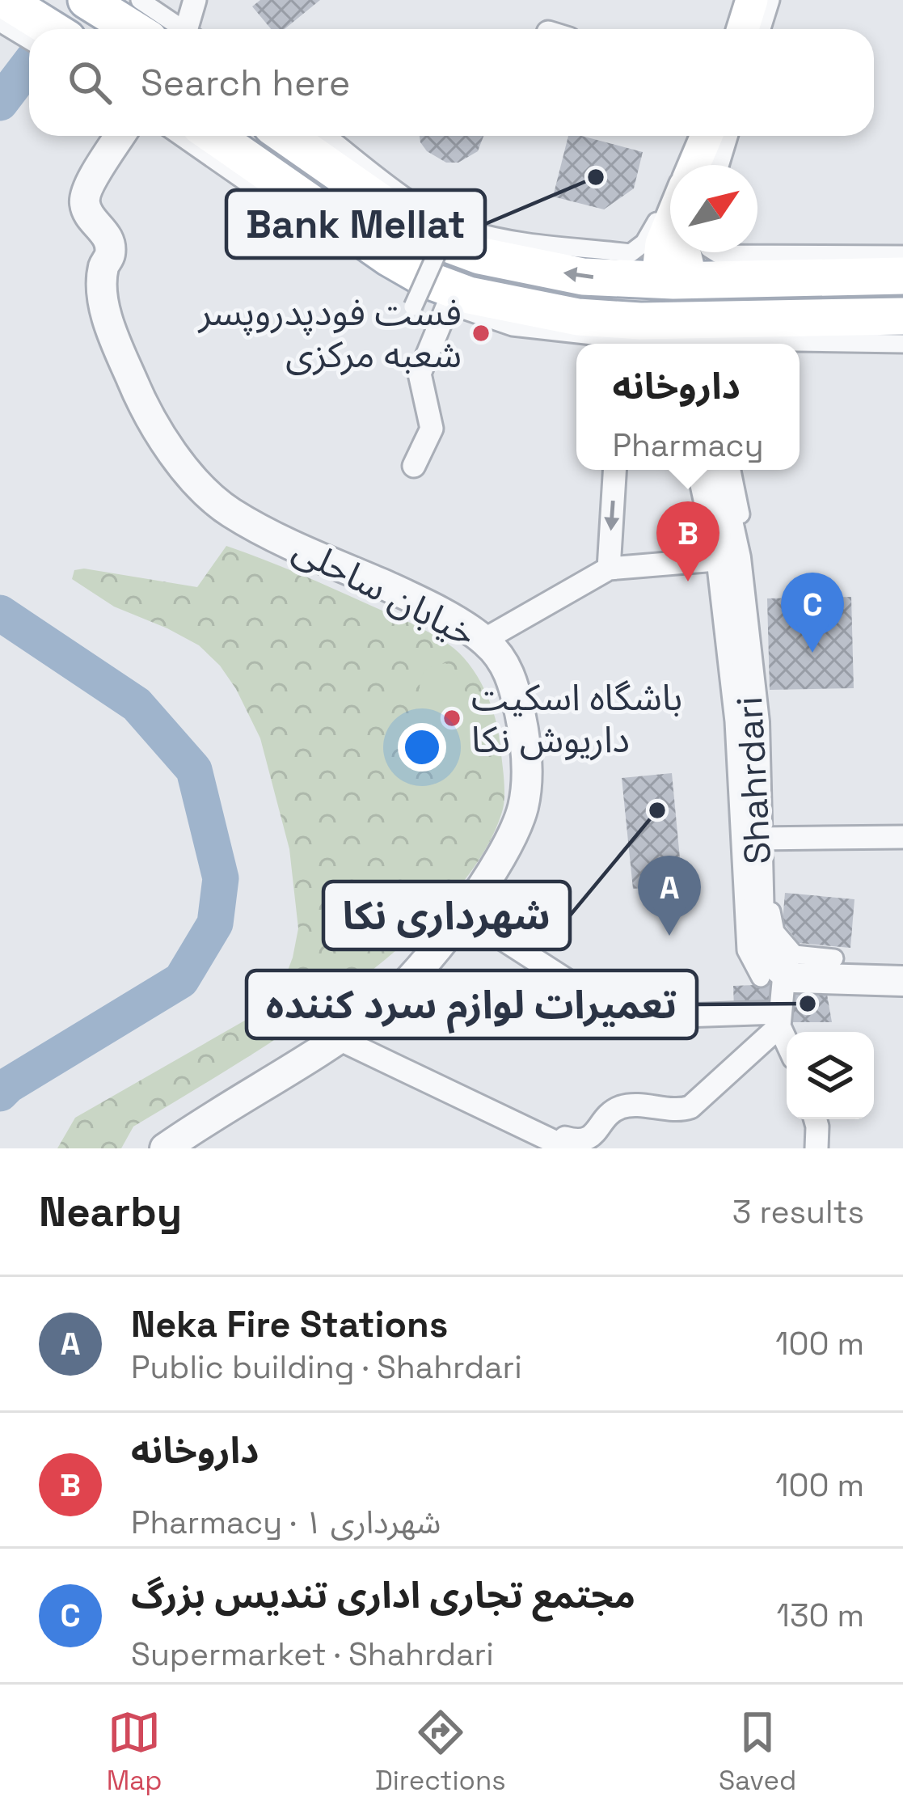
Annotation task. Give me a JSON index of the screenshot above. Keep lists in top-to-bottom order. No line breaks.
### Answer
{"streets":{"street":["خیابان ساحلی","Shahrdari"]},"places":["Bank Mellat","فست فودپدروپسر شعبه مرکزی","باشگاه اسکیت داریوش نکا","شهرداری نکا","تعمیرات لوازم سرد کننده"],"north":"top right","page":{"search":"Search here","popup":["داروخانه","Pharmacy"],"pins":["B","C","A"],"heading":["Nearby","3 results"],"list":[{"mark":"A","name":"Neka Fire Stations","note":"Public building · Shahrdari","value":"100 m"},{"mark":"B","name":"داروخانه","note":"Pharmacy · شهرداری ۱","value":"100 m"},{"mark":"C","name":"مجتمع تجاری اداری تندیس بزرگ","note":"Supermarket · Shahrdari","value":"130 m"}],"nav":["Map","Directions","Saved"]}}
